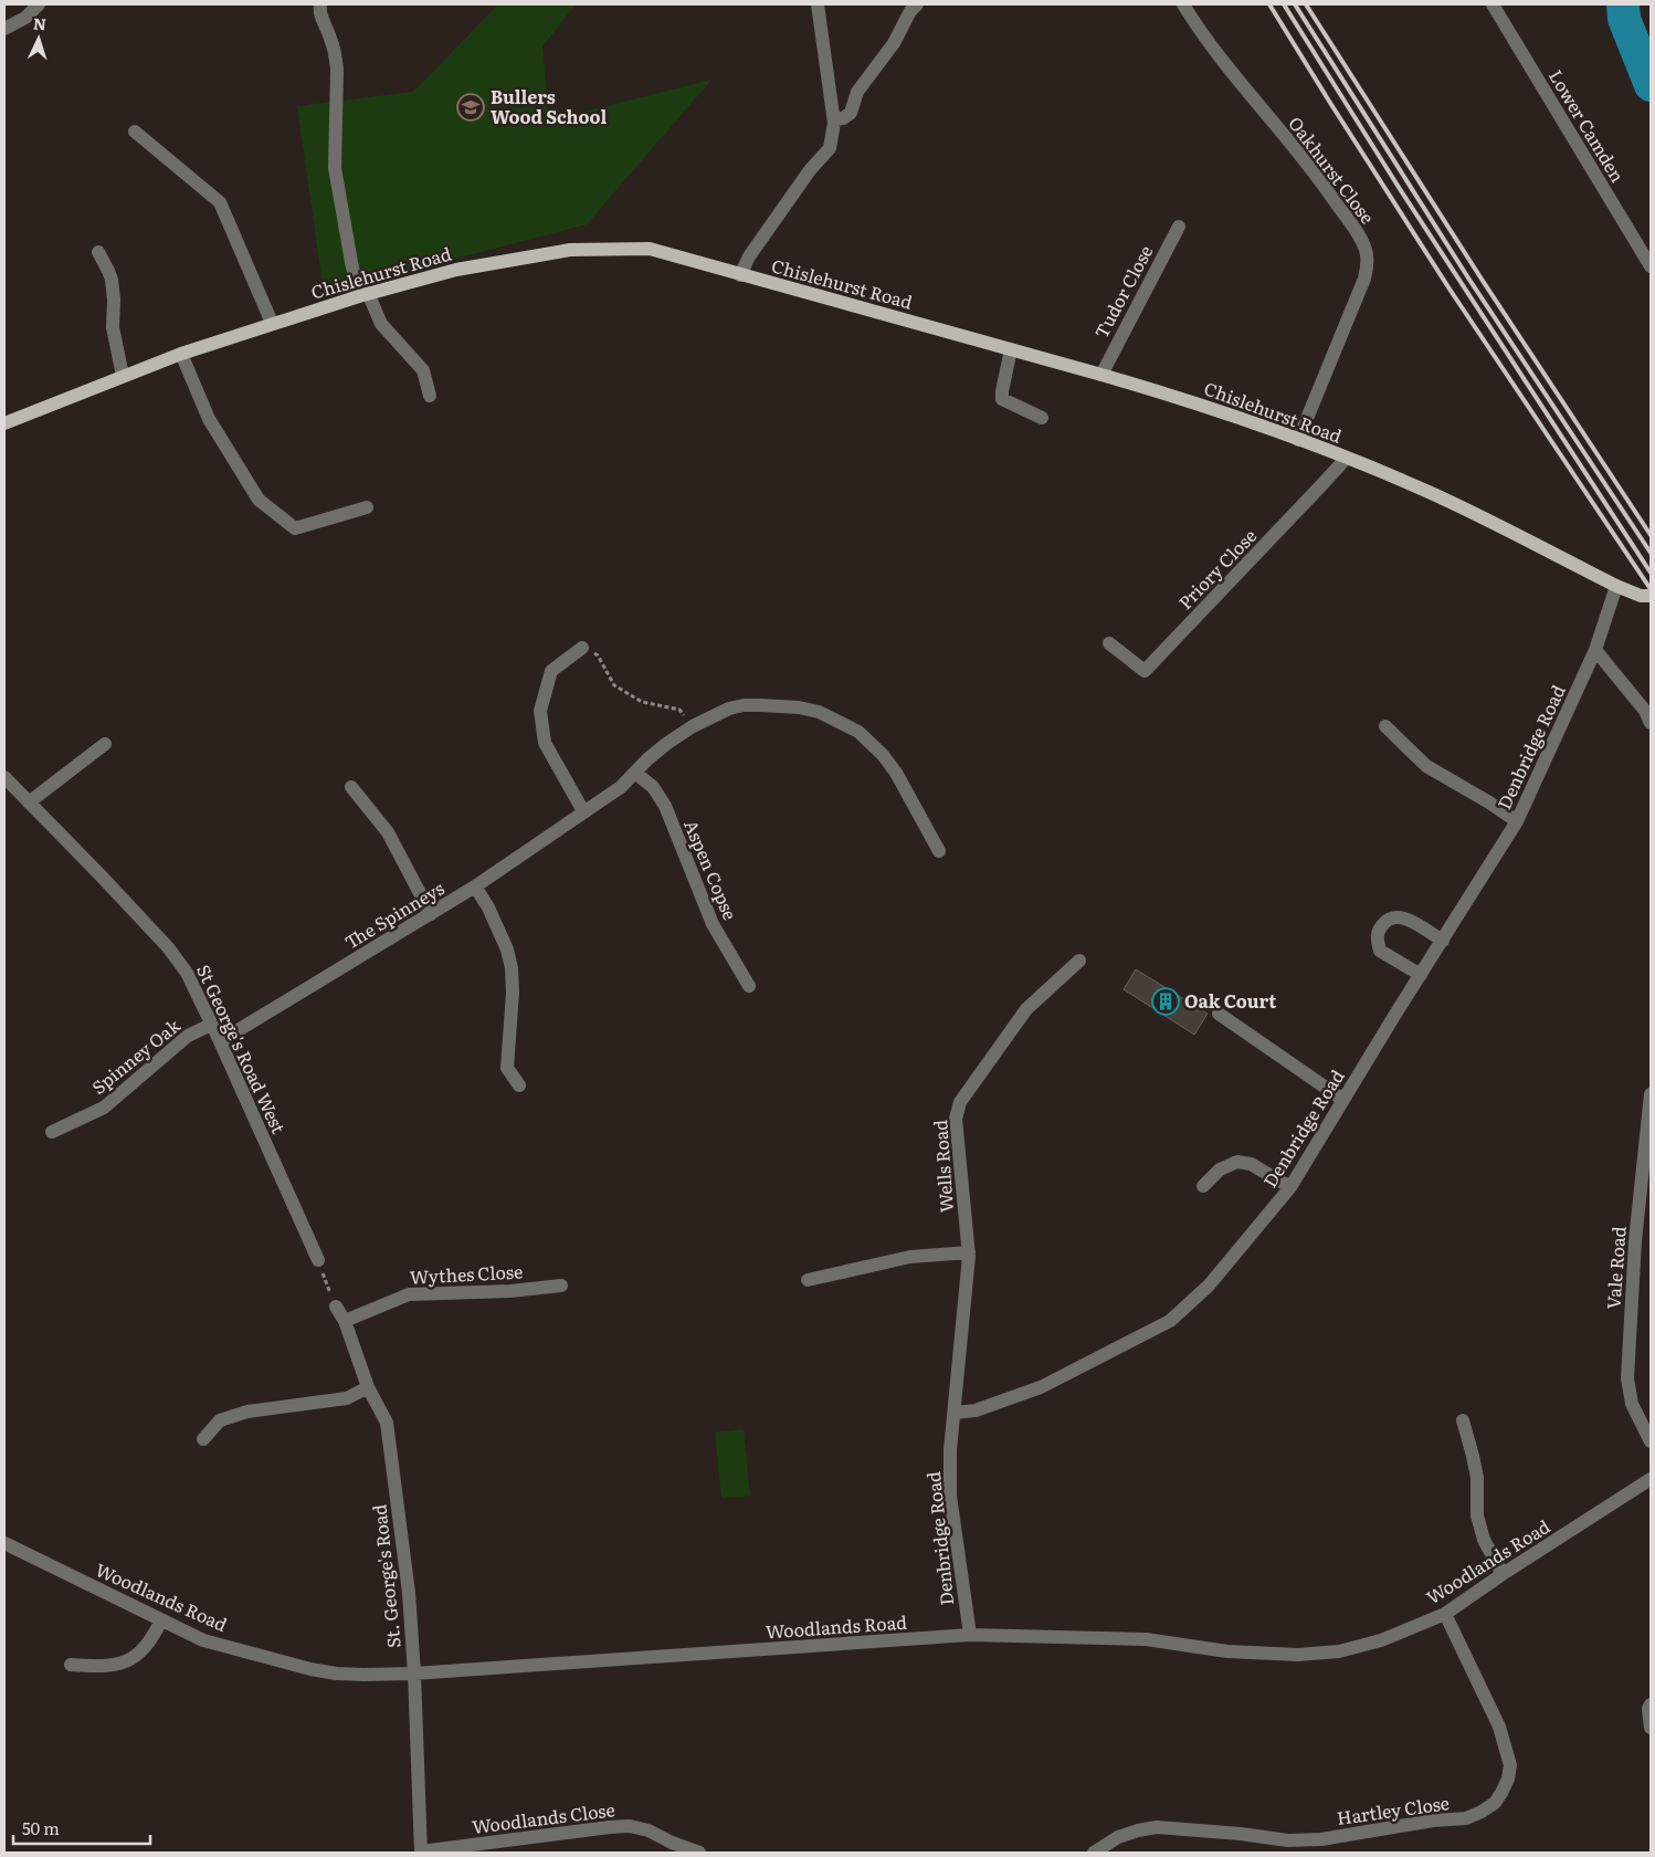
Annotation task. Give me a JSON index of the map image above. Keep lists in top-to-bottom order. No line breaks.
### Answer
{"streets":{"main road":["Chislehurst Road"],"street":["Lower Camden","Oakhurst Close","Tudor Close","Priory Close","Denbridge Road","Aspen Copse","The Spinneys","St George's Road West","Spinney Oak","Wells Road","Vale Road","Wythes Close","Woodlands Road","St. George's Road","Hartley Close","Woodlands Close"]},"crossings":[["Oakhurst Close","Chislehurst Road"],["Chislehurst Road","Tudor Close"],["Chislehurst Road","Priory Close"],["Chislehurst Road","Denbridge Road"],["Denbridge Road","Wells Road"],["Denbridge Road","Woodlands Road"],["Aspen Copse","The Spinneys"],["The Spinneys","St George's Road West"],["St George's Road West","Spinney Oak"],["Wythes Close","St. George's Road"],["Woodlands Road","St. George's Road"],["Woodlands Road","Hartley Close"],["St. George's Road","Woodlands Close"]],"places":{"school or university":["Bullers Wood School"],"building":["Oak Court"]},"scale_bar":"50 m","north":"top"}
